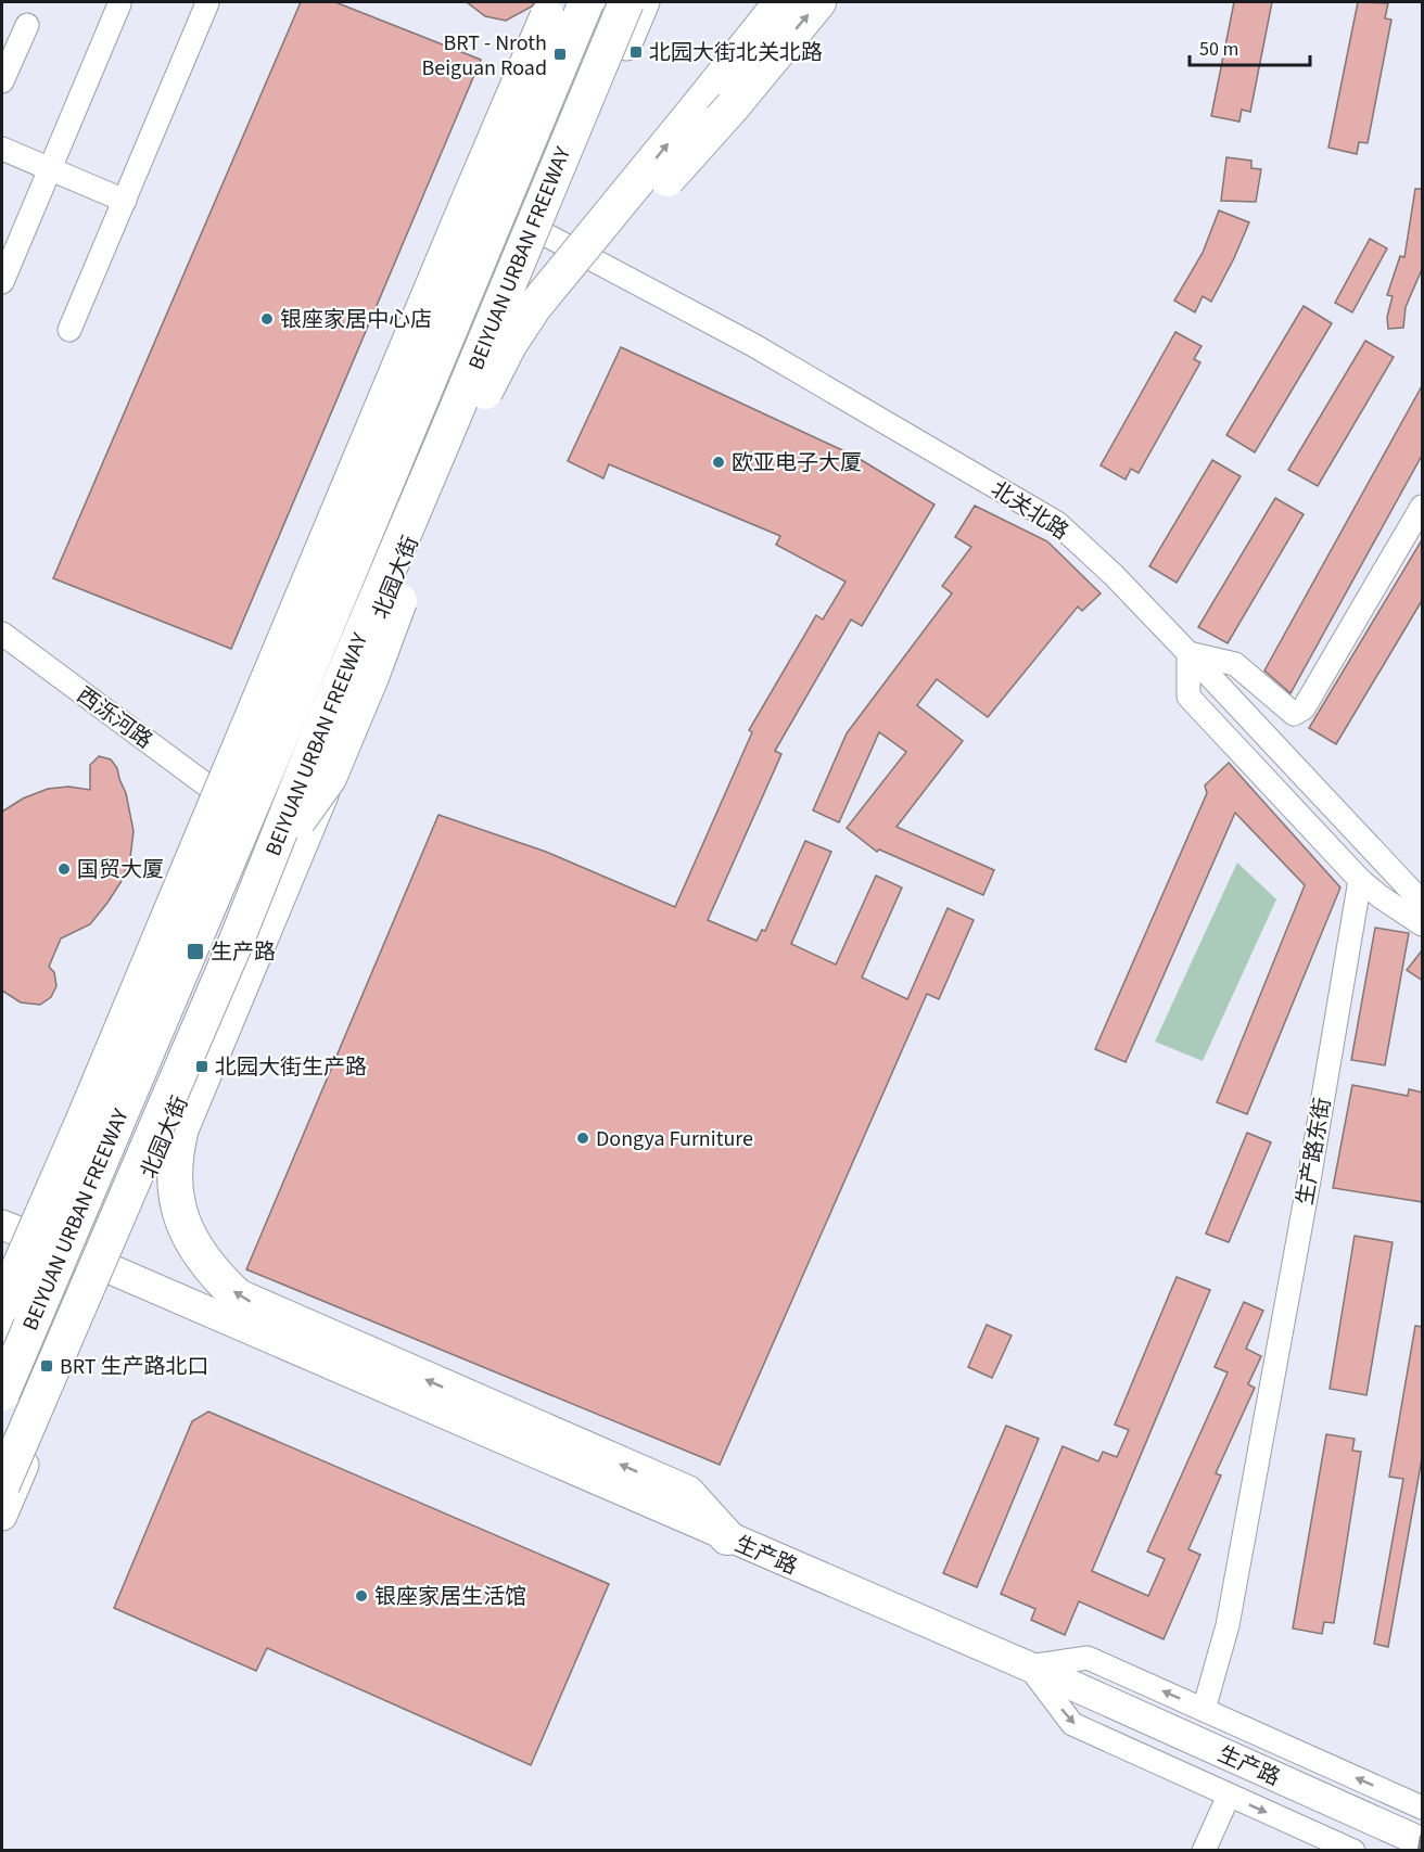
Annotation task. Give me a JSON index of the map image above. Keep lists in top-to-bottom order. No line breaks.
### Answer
{"streets":{"highway":["BEIYUAN URBAN FREEWAY"],"main road":["北园大街","生产路"],"street":["北关北路","西泺河路","生产路东街"]},"crossings":[["北关北路","北园大街"],["北园大街","生产路"]],"places":{"transit":["北园大街北关北路","BRT - Nroth Beiguan Road","生产路","北园大街生产路","BRT 生产路北口"],"other":["银座家居中心店","欧亚电子大厦","国贸大厦","Dongya Furniture","银座家居生活馆"]},"scale_bar":"50 m"}
